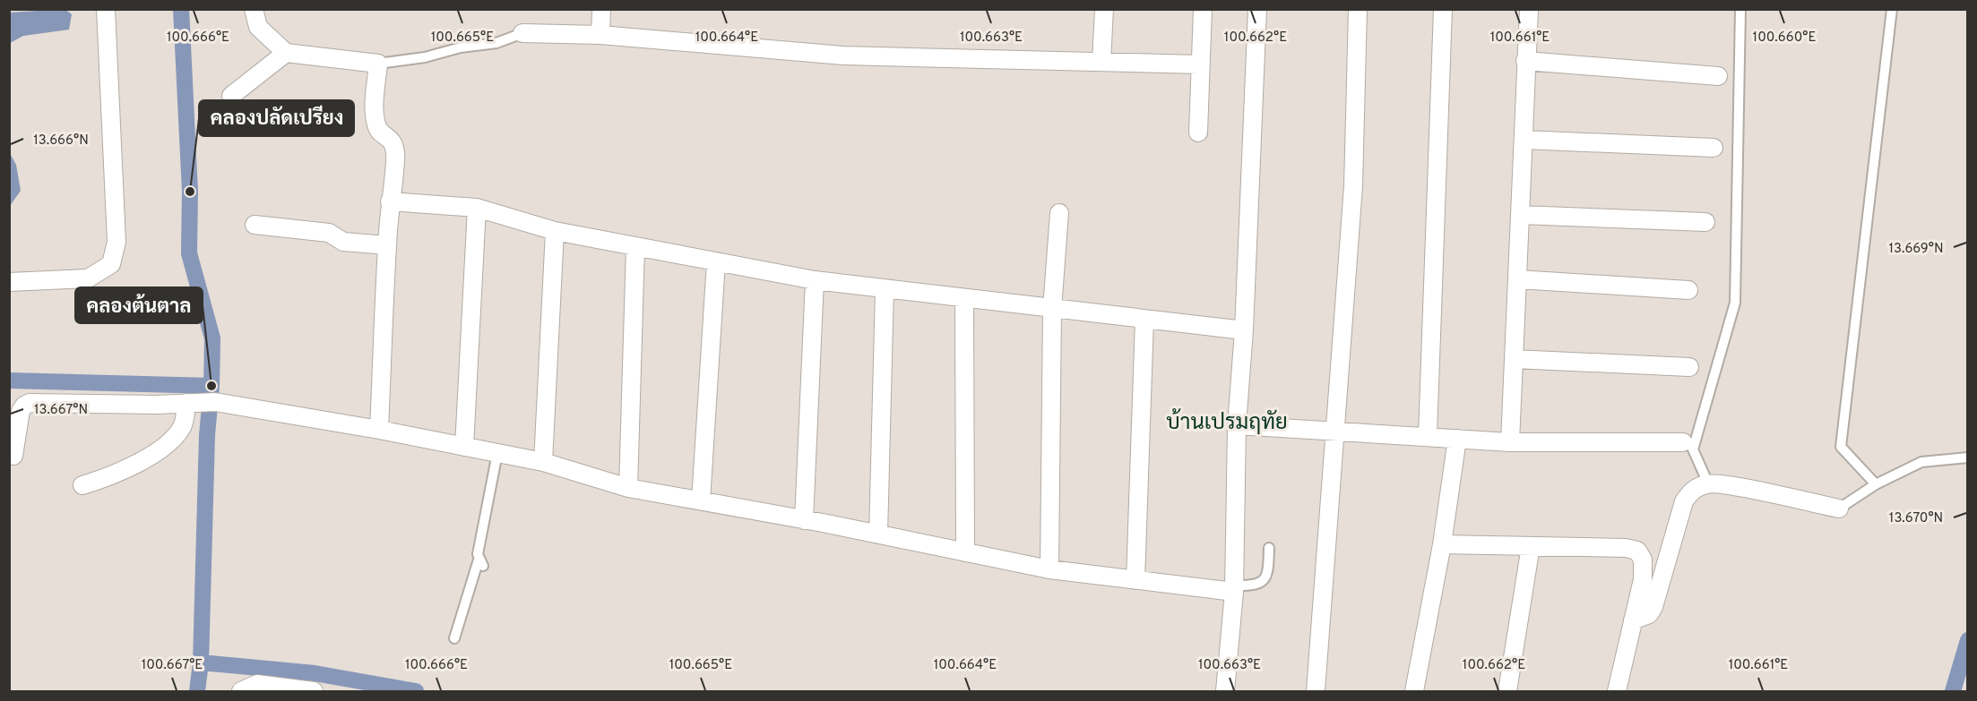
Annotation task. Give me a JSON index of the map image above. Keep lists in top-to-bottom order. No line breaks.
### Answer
{"districts":["บ้านเปรมฤทัย"],"places":["คลองปลัดเปรียง","คลองต้นตาล"],"coordinates":["100.660°E","100.666°E","100.665°E","100.664°E","100.663°E","100.662°E","100.661°E","13.666°N","13.669°N","13.667°N","13.670°N","100.667°E"]}
